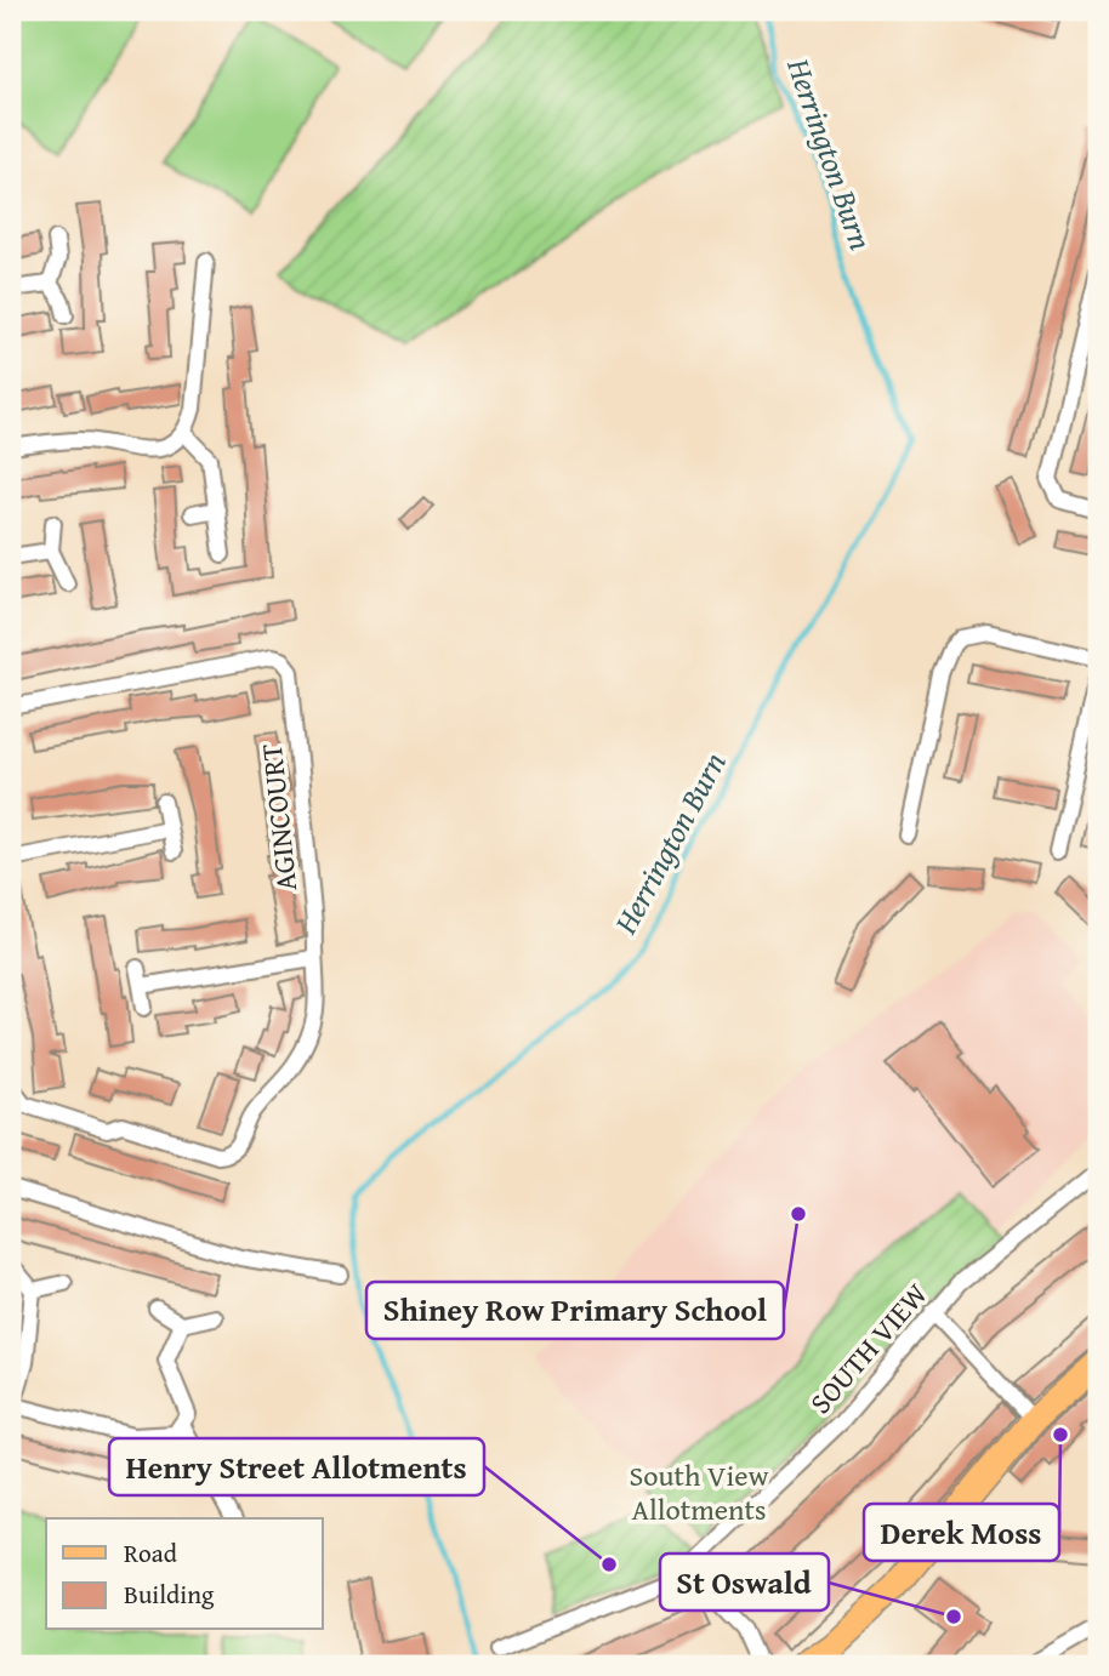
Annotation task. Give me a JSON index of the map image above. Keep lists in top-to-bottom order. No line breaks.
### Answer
{"streets":{"street":["AGINCOURT","SOUTH VIEW"]},"water":["Herrington Burn"],"parks":["South View Allotments"],"places":["Shiney Row Primary School","Derek Moss","Henry Street Allotments","St Oswald"],"legend":["Road","Building"]}
